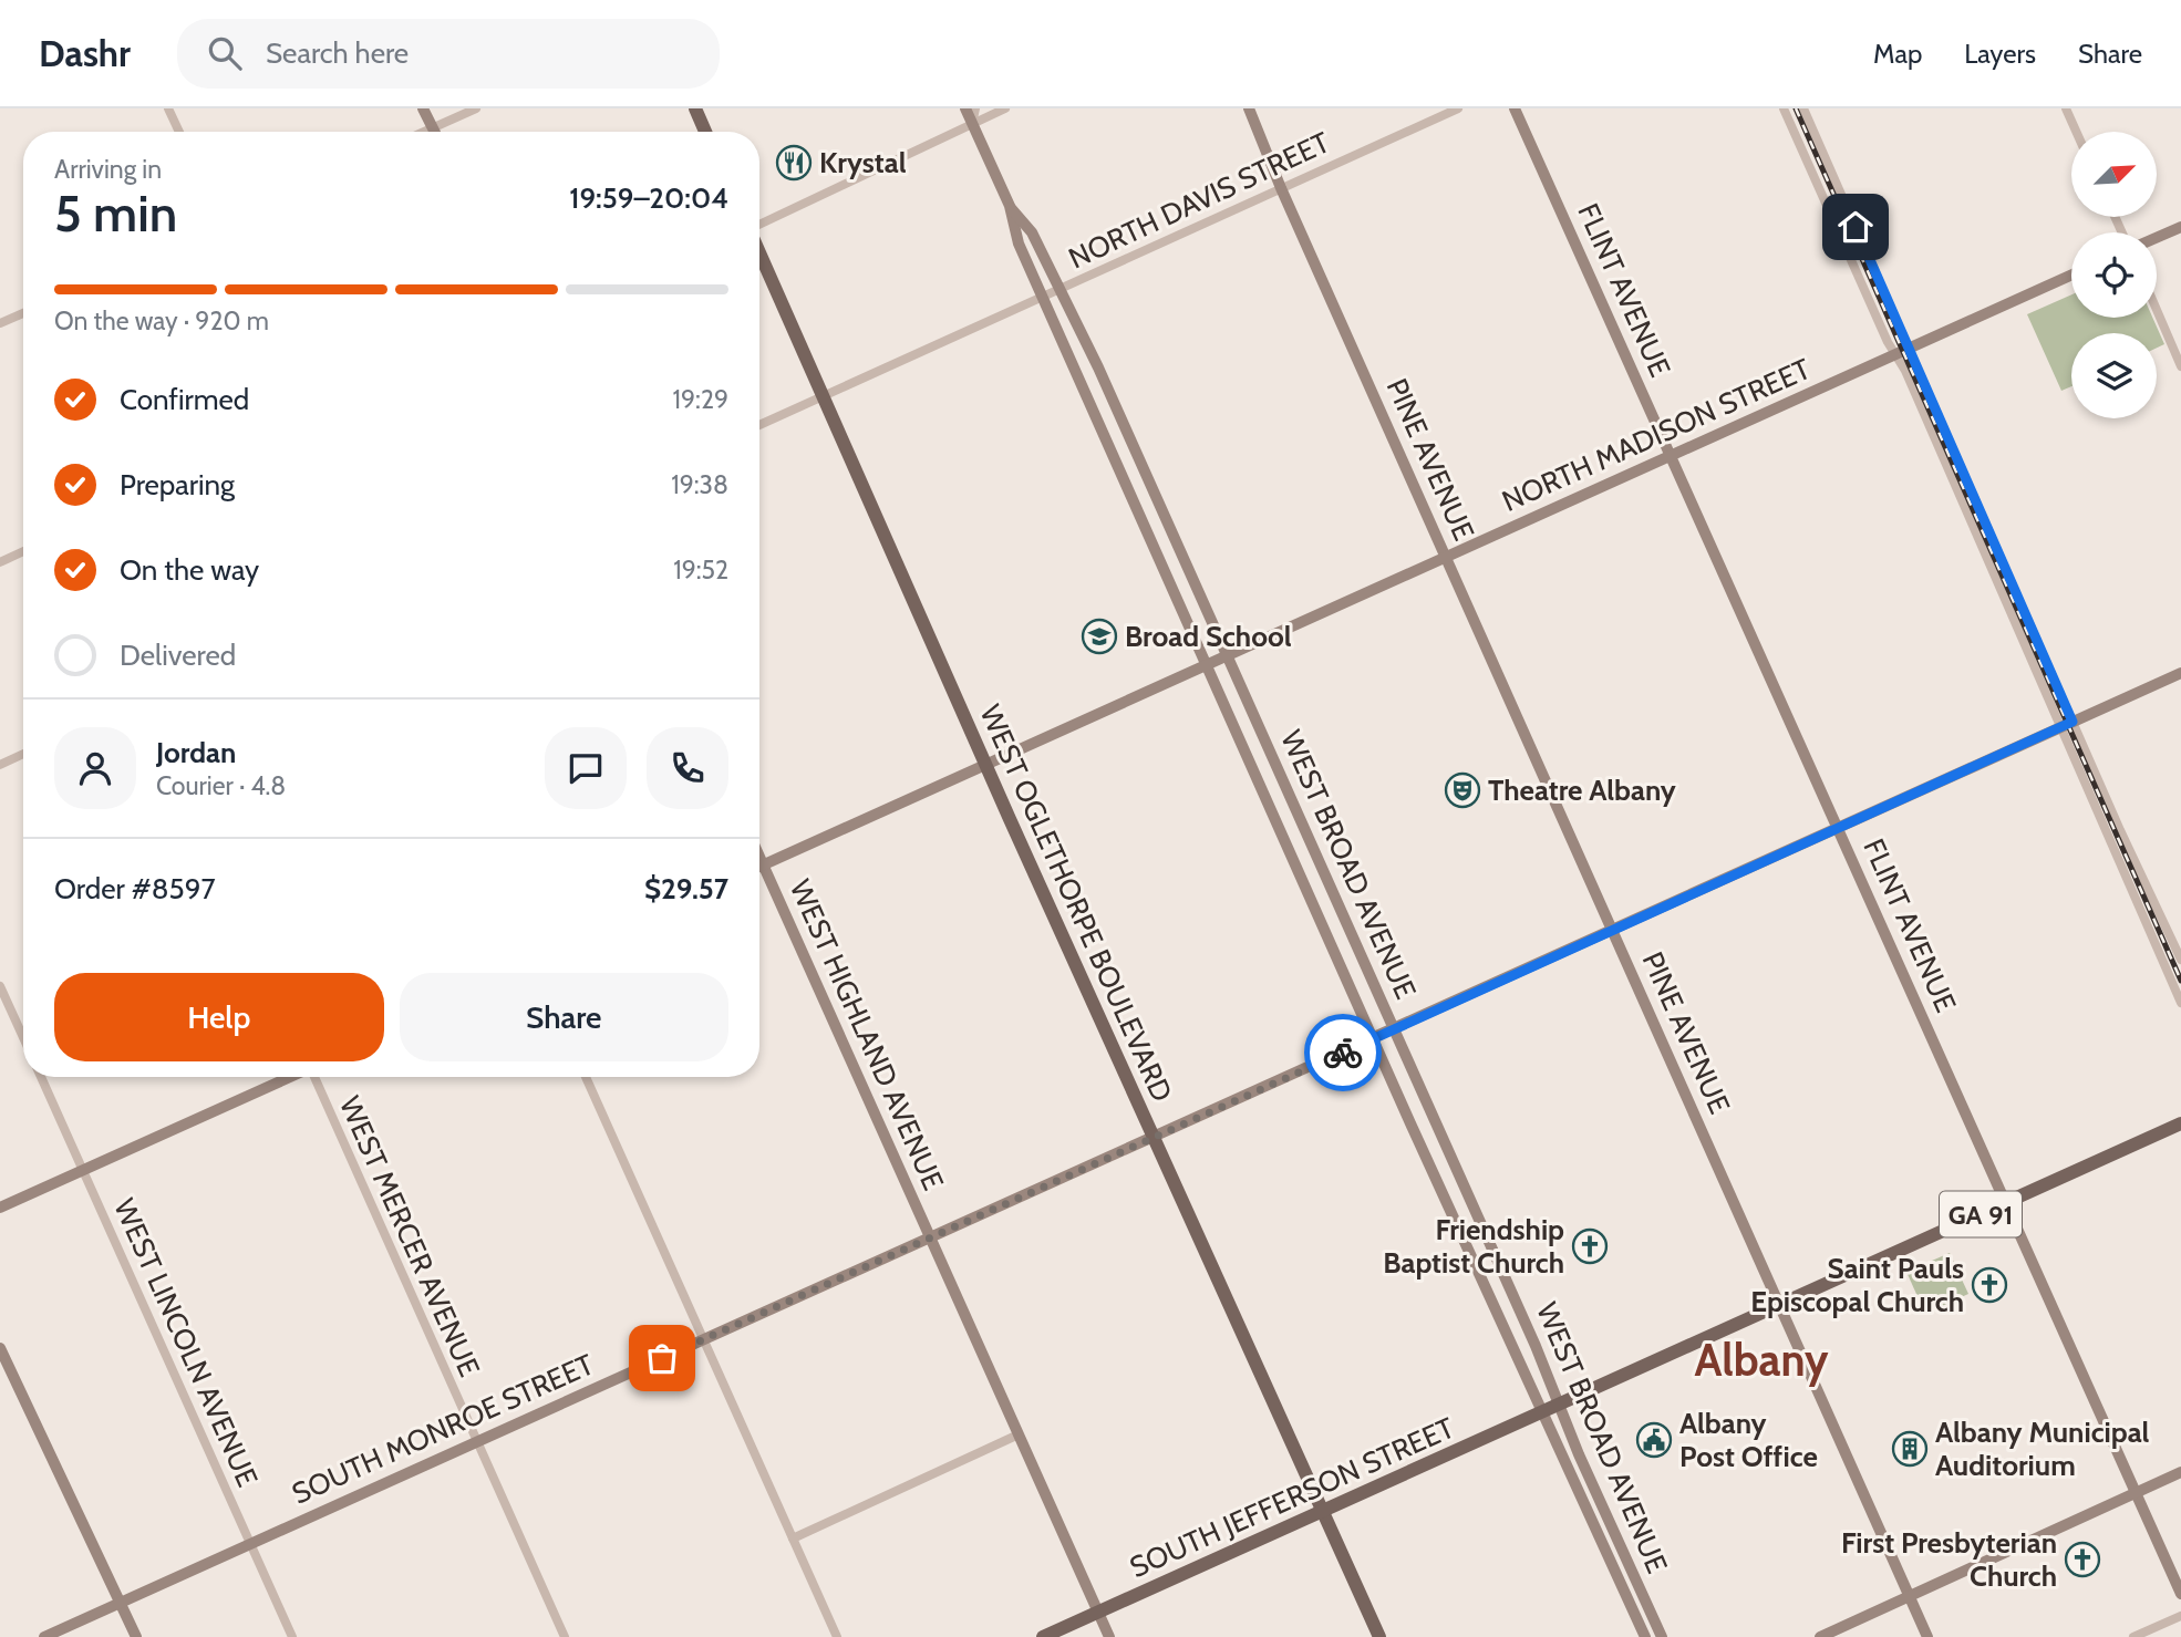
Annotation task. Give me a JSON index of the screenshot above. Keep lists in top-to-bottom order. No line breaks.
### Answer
{"streets":{"main road":["FLINT AVENUE","NORTH MADISON STREET","PINE AVENUE","WEST BROAD AVENUE","WEST OGLETHORPE BOULEVARD","WEST HIGHLAND AVENUE","GA 91","SOUTH MONROE STREET","SOUTH JEFFERSON STREET"],"street":["NORTH DAVIS STREET","WEST MERCER AVENUE","WEST LINCOLN AVENUE"]},"crossings":[["NORTH DAVIS STREET","PINE AVENUE"],["NORTH DAVIS STREET","WEST BROAD AVENUE"],["NORTH DAVIS STREET","WEST OGLETHORPE BOULEVARD"],["FLINT AVENUE","NORTH MADISON STREET"],["FLINT AVENUE","GA 91"],["FLINT AVENUE","SOUTH MONROE STREET"],["NORTH MADISON STREET","PINE AVENUE"],["NORTH MADISON STREET","WEST BROAD AVENUE"],["NORTH MADISON STREET","WEST OGLETHORPE BOULEVARD"],["NORTH MADISON STREET","WEST HIGHLAND AVENUE"],["PINE AVENUE","GA 91"],["PINE AVENUE","SOUTH MONROE STREET"],["WEST BROAD AVENUE","GA 91"],["WEST BROAD AVENUE","SOUTH MONROE STREET"],["WEST BROAD AVENUE","SOUTH JEFFERSON STREET"],["WEST OGLETHORPE BOULEVARD","SOUTH MONROE STREET"],["WEST OGLETHORPE BOULEVARD","SOUTH JEFFERSON STREET"],["WEST HIGHLAND AVENUE","SOUTH MONROE STREET"],["WEST HIGHLAND AVENUE","SOUTH JEFFERSON STREET"],["GA 91","SOUTH JEFFERSON STREET"],["WEST MERCER AVENUE","SOUTH MONROE STREET"],["WEST LINCOLN AVENUE","SOUTH MONROE STREET"]],"districts":["Albany"],"places":{"restaurant":["Krystal"],"school or university":["Broad School"],"theatre":["Theatre Albany"],"church":["Friendship Baptist Church","Saint Pauls Episcopal Church","First Presbyterian Church"],"public building":["Albany Post Office"],"building":["Albany Municipal Auditorium"]},"north":"top right","page":{"header":"Dashr","search":"Search here","nav":["Map","Layers","Share"],"heading":["5 min","Arriving in","19:59–20:04"],"panel":["Jordan","Courier · 4.8","Order #8597","$29.57"],"bar":"On the way · 920 m","list":[["Confirmed","19:29"],["Preparing","19:38"],["On the way","19:52"],"Delivered"],"buttons":["Help","Share"]}}
